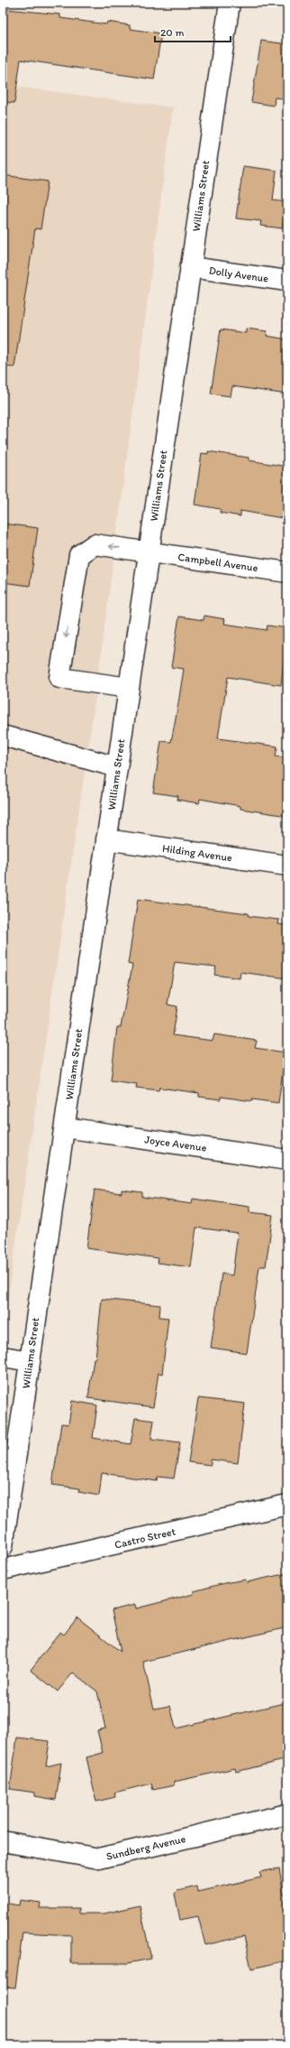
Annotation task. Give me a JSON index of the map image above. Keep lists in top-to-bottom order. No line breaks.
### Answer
{"streets":{"street":["Williams Street","Dolly Avenue","Campbell Avenue","Hilding Avenue","Joyce Avenue","Castro Street","Sundberg Avenue"]},"crossings":[["Williams Street","Dolly Avenue"],["Williams Street","Campbell Avenue"],["Williams Street","Hilding Avenue"],["Williams Street","Joyce Avenue"]],"scale_bar":"20 m"}
